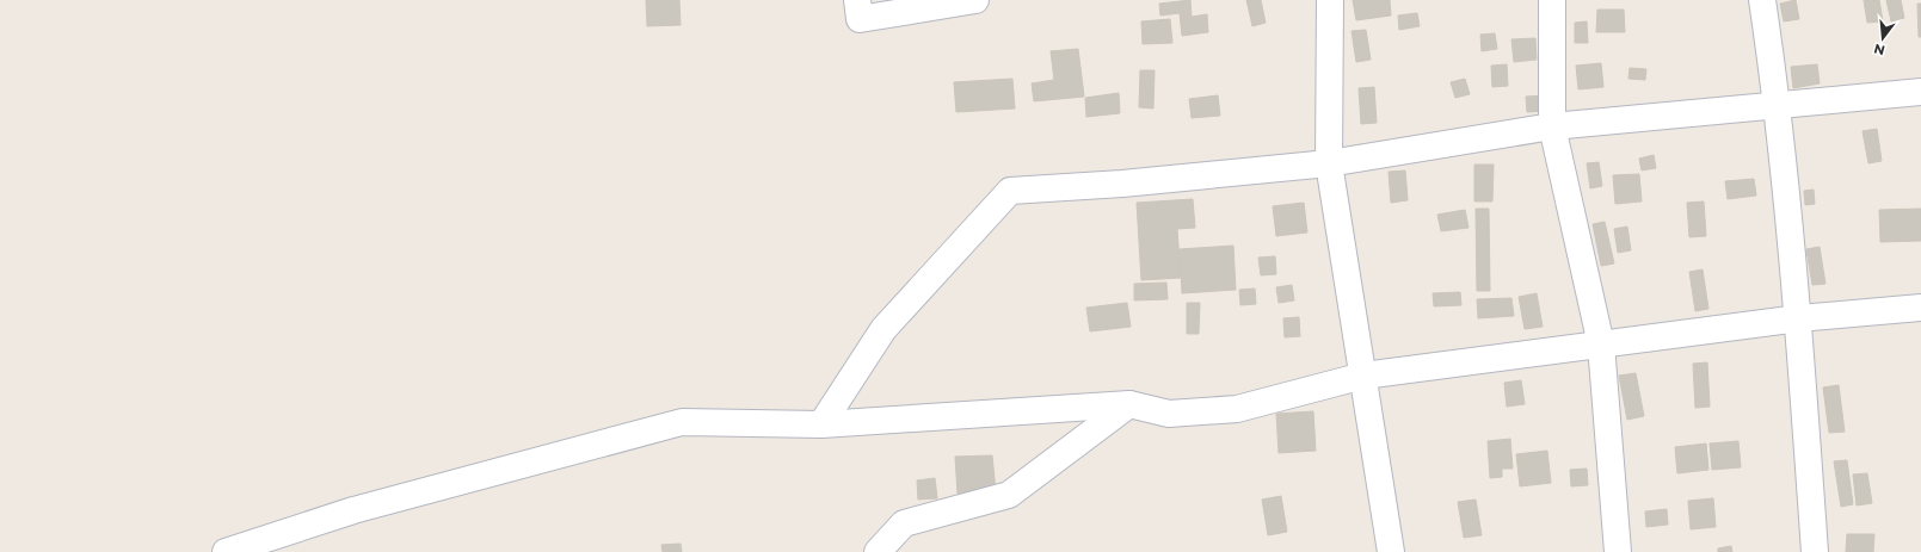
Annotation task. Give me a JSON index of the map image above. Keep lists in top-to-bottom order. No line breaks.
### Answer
{"north":"bottom"}
